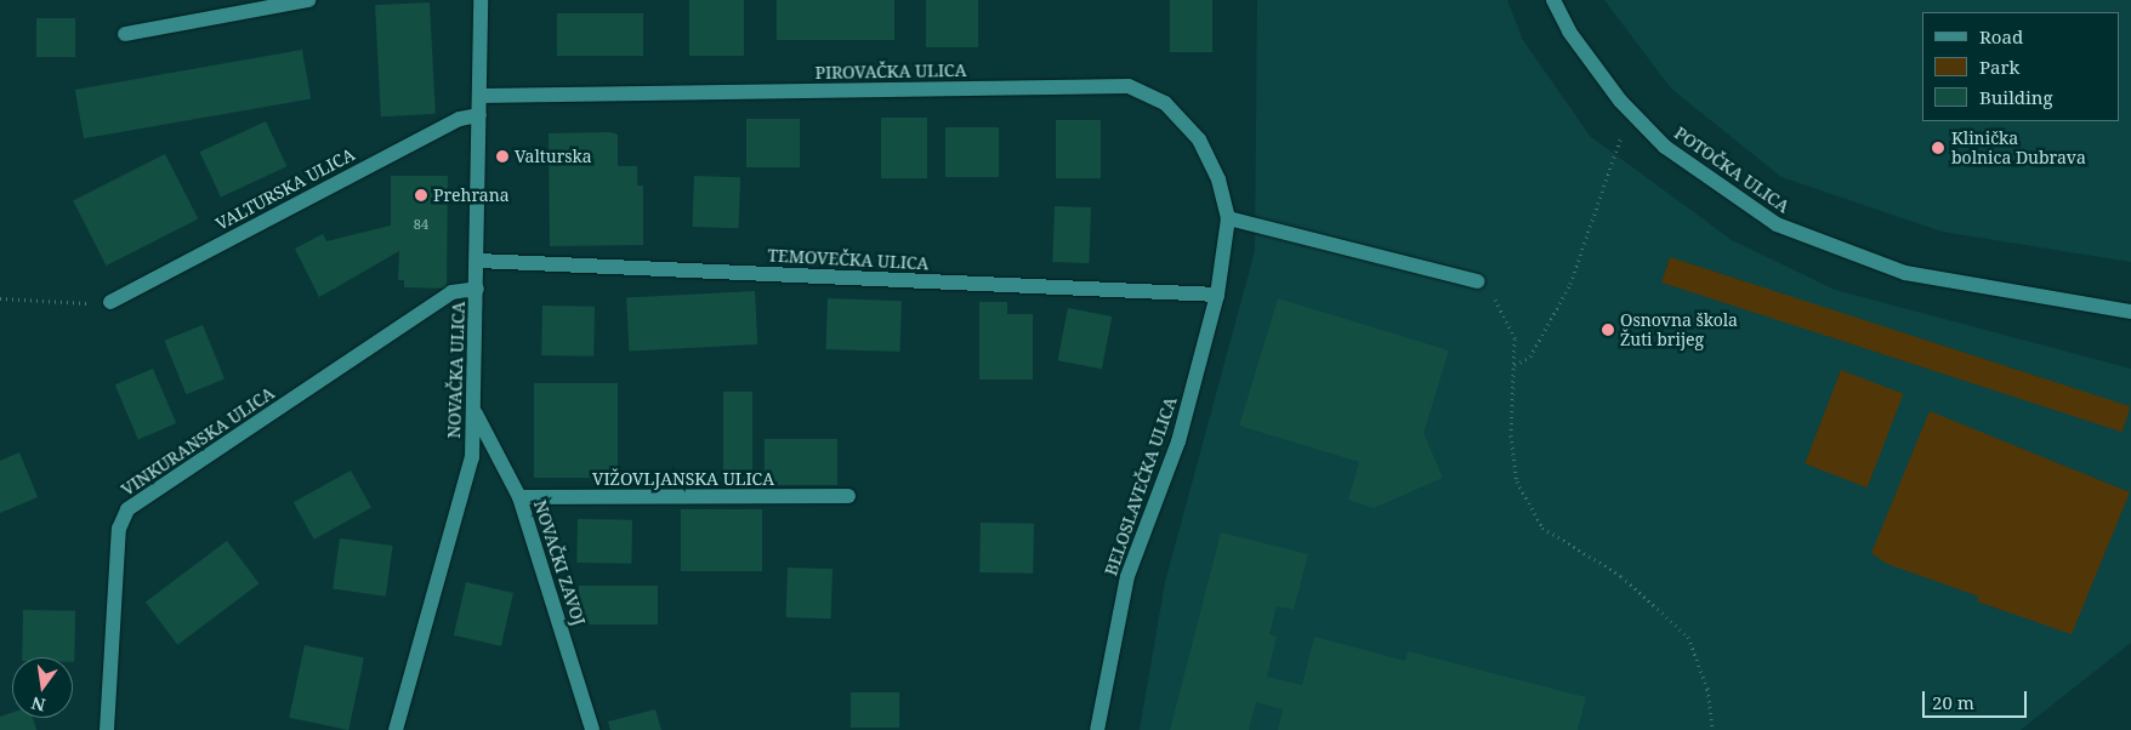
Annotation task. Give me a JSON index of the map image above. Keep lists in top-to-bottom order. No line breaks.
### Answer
{"streets":{"street":["PIROVAČKA ULICA","POTOČKA ULICA","VALTURSKA ULICA","TEMOVEČKA ULICA","NOVAČKA ULICA","VINKURANSKA ULICA","VIŽOVLJANSKA ULICA","BELOSLAVEČKA ULICA","NOVAČKI ZAVOJ"]},"crossings":[["PIROVAČKA ULICA","NOVAČKA ULICA"],["PIROVAČKA ULICA","BELOSLAVEČKA ULICA"],["VALTURSKA ULICA","NOVAČKA ULICA"],["TEMOVEČKA ULICA","NOVAČKA ULICA"],["TEMOVEČKA ULICA","BELOSLAVEČKA ULICA"],["NOVAČKA ULICA","VINKURANSKA ULICA"],["NOVAČKA ULICA","NOVAČKI ZAVOJ"],["VIŽOVLJANSKA ULICA","NOVAČKI ZAVOJ"]],"places":["Klinička bolnica Dubrava","Valturska","Prehrana","Osnovna škola Žuti brijeg"],"house_numbers":["84"],"legend":["Road","Park","Building"],"scale_bar":"20 m","north":"bottom"}
